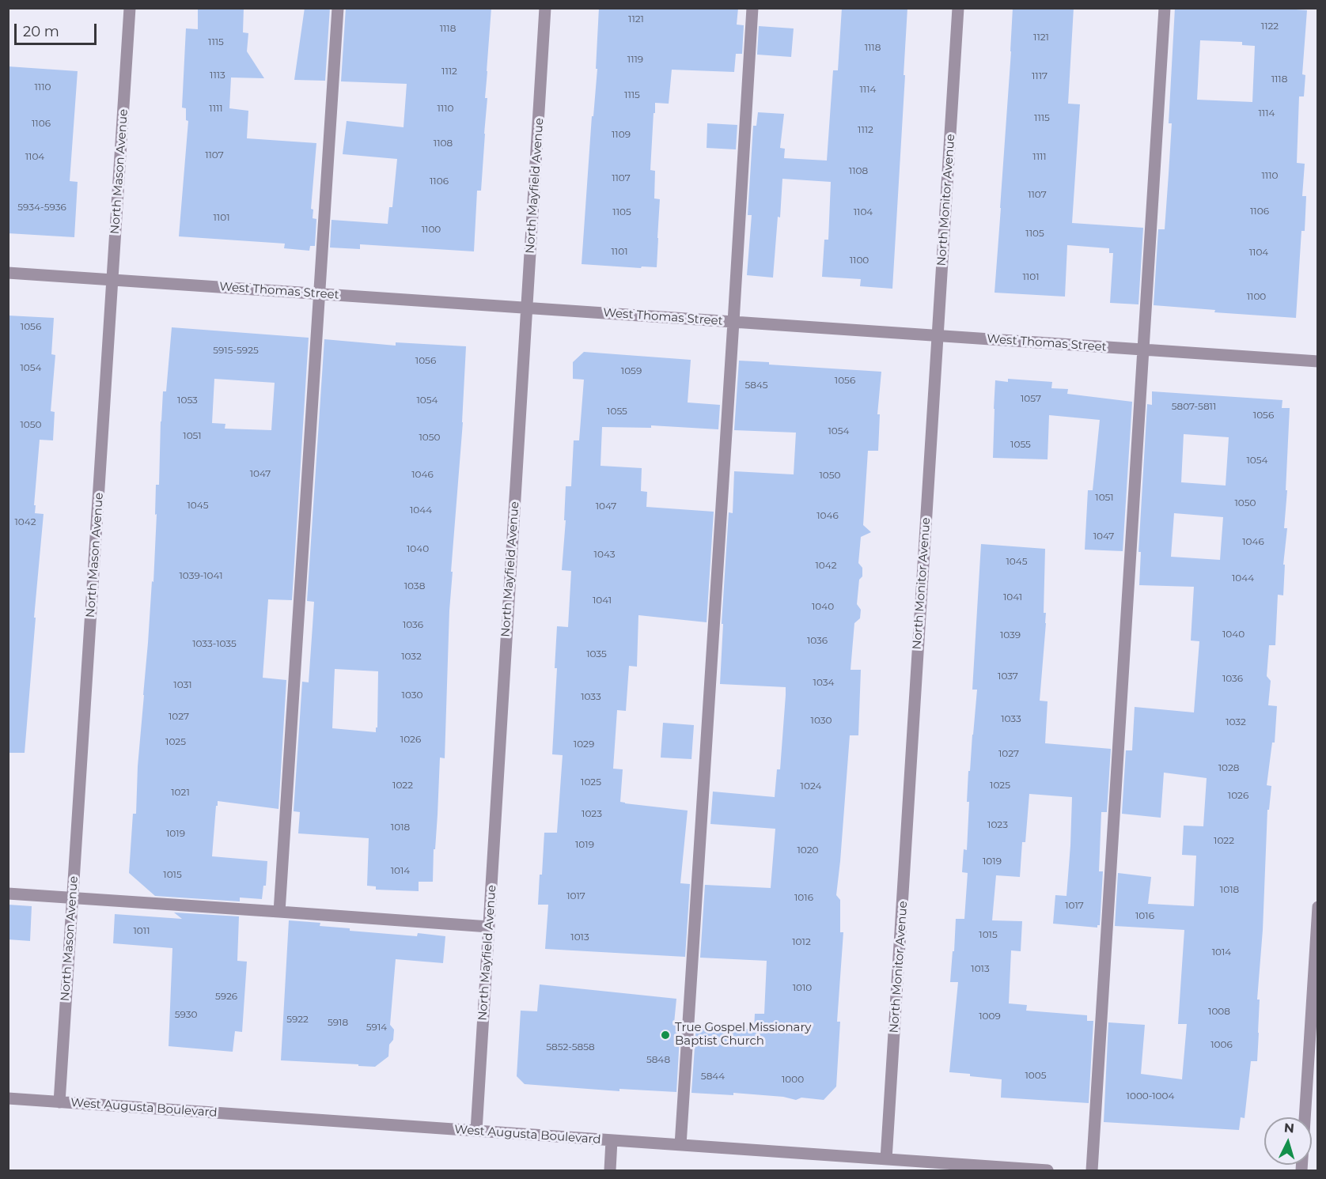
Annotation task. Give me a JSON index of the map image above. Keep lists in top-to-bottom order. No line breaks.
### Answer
{"streets":{"street":["North Mason Avenue","North Mayfield Avenue","North Monitor Avenue","West Thomas Street","West Augusta Boulevard"]},"crossings":[["North Mason Avenue","West Thomas Street"],["North Mason Avenue","West Augusta Boulevard"],["North Mayfield Avenue","West Thomas Street"],["North Mayfield Avenue","West Augusta Boulevard"],["North Monitor Avenue","West Thomas Street"],["North Monitor Avenue","West Augusta Boulevard"]],"places":["True Gospel Missionary Baptist Church"],"house_numbers":["1121","1122","1118","1121","1115","1118","1119","1112","1113","1117","1118","1110","1114","1115","1111","1110","1114","1115","1106","1112","1109","1108","1107","1104","1111","1108","1110","1107","1106","1107","5934-5936","1106","1105","1104","1101","1100","1105","1101","1104","1100","1101","1100","1056","5915-5925","1056","1054","1059","1056","5845","1057","1053","1054","5807-5811","1055","1056","1050","1054","1051","1050","1055","1054","1047","1046","1050","1051","1050","1045","1047","1044","1046","1042","1047","1046","1040","1043","1045","1042","1039-1041","1044","1038","1041","1041","1040","1036","1040","1039","1036","1033-1035","1035","1032","1037","1036","1034","1031","1030","1033","1027","1033","1030","1032","1026","1025","1029","1027","1028","1025","1022","1025","1024","1021","1026","1023","1023","1018","1019","1022","1019","1020","1019","1014","1015","1018","1017","1016","1017","1016","1011","1015","1013","1012","1014","1013","1010","5926","1008","5930","1009","5922","5918","5914","1006","5852-5858","5848","1005","5844","1000","1000-1004"],"scale_bar":"20 m","north":"top"}
